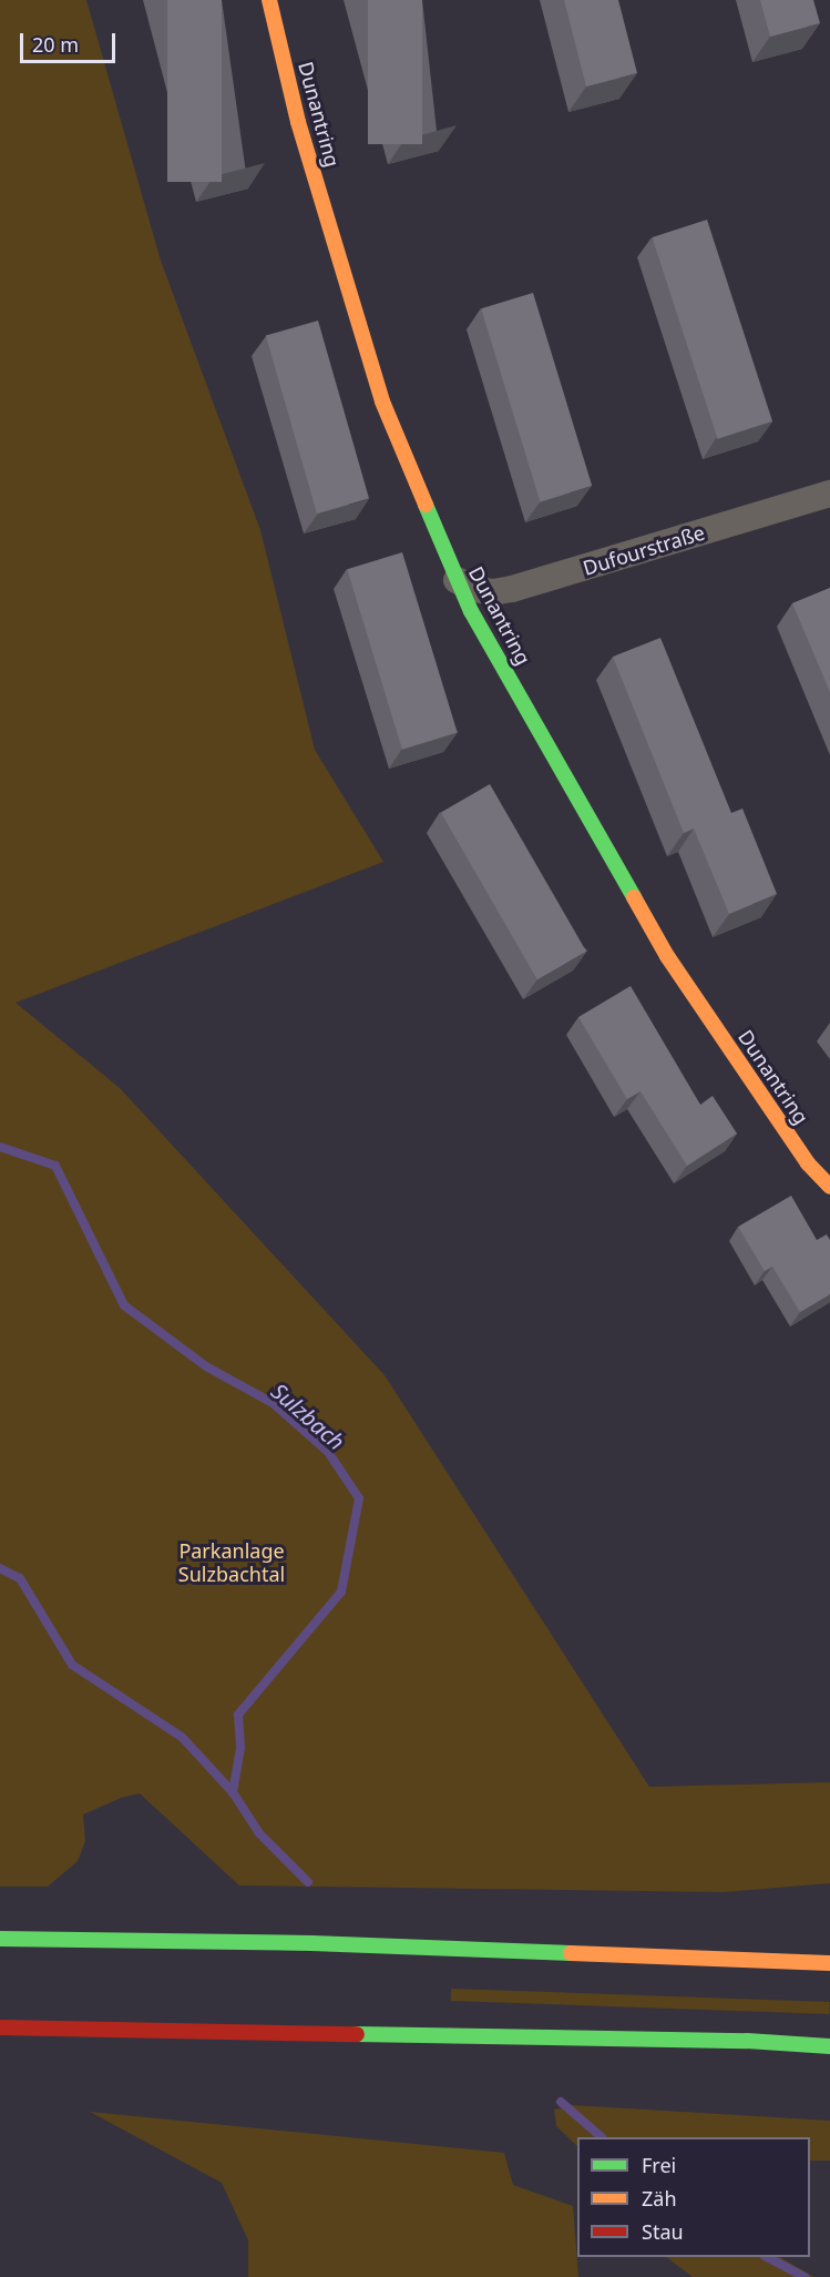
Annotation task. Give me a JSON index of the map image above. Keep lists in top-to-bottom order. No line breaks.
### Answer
{"streets":{"main road":["Dunantring"],"street":["Dufourstraße"]},"crossings":[["Dunantring","Dufourstraße"]],"water":["Sulzbach"],"parks":["Parkanlage Sulzbachtal"],"legend":["Frei","Zäh","Stau"],"scale_bar":"20 m"}
